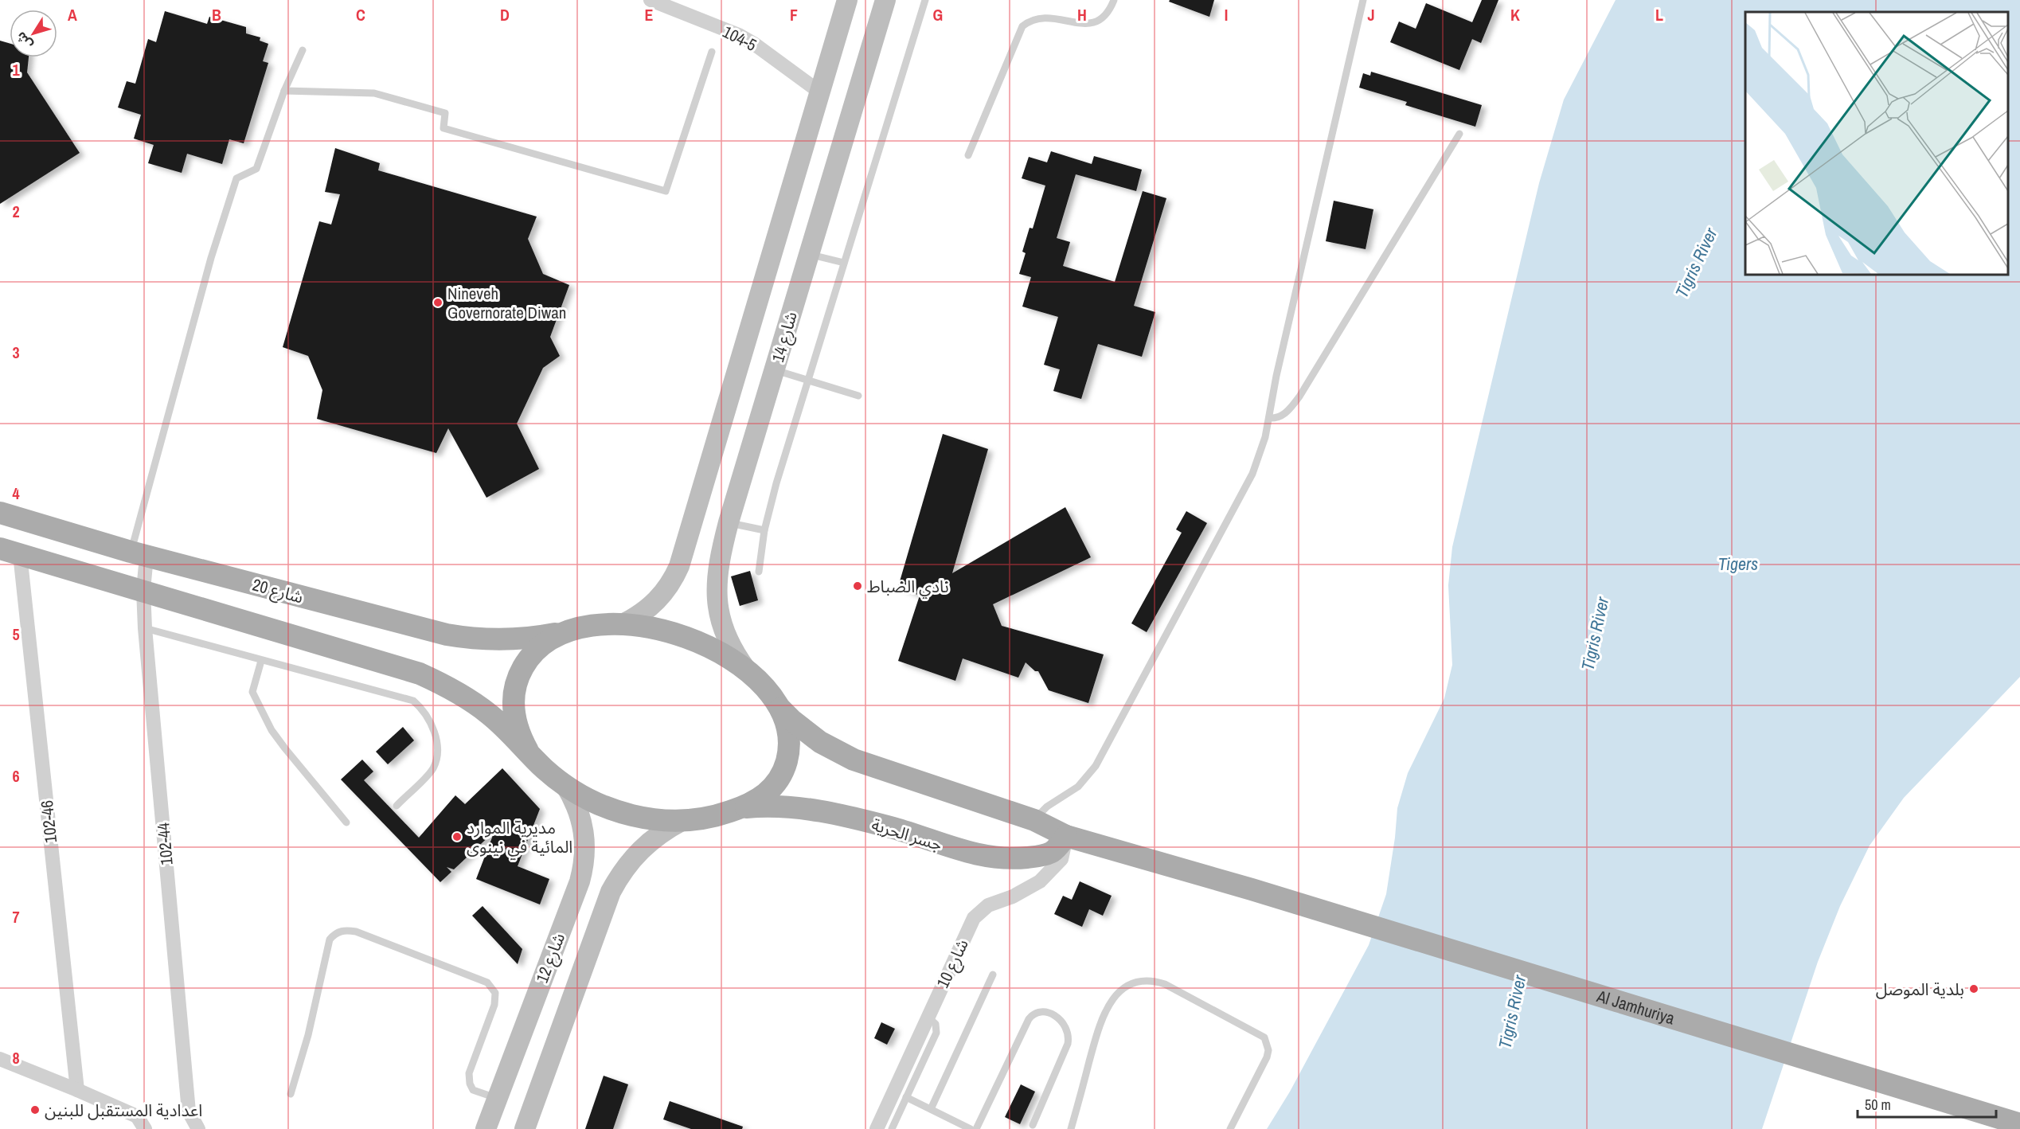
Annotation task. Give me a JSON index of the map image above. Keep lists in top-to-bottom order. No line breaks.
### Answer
{"streets":{"main road":["شارع 20","جسر الحرية","Al Jamhuriya"],"street":["104-5","شارع 14","102-46","102-44","شارع 12","شارع 10"]},"crossings":[["شارع 14","شارع 20"],["شارع 20","102-44"],["جسر الحرية","شارع 10"],["جسر الحرية","Al Jamhuriya"],["شارع 10","Al Jamhuriya"]],"water":["Tigris River","Tigers"],"places":["Nineveh Governorate Diwan","نادي الضباط","مديرية الموارد المائية في نينوى","بلدية الموصل","اعدادية المستقبل للبنين"],"scale_bar":"50 m","north":"bottom left","grid":{"columns":["A","B","C","D","E","F","G","H","I","J","K","L"],"rows":["1","2","3","4","5","6","7","8"]}}
